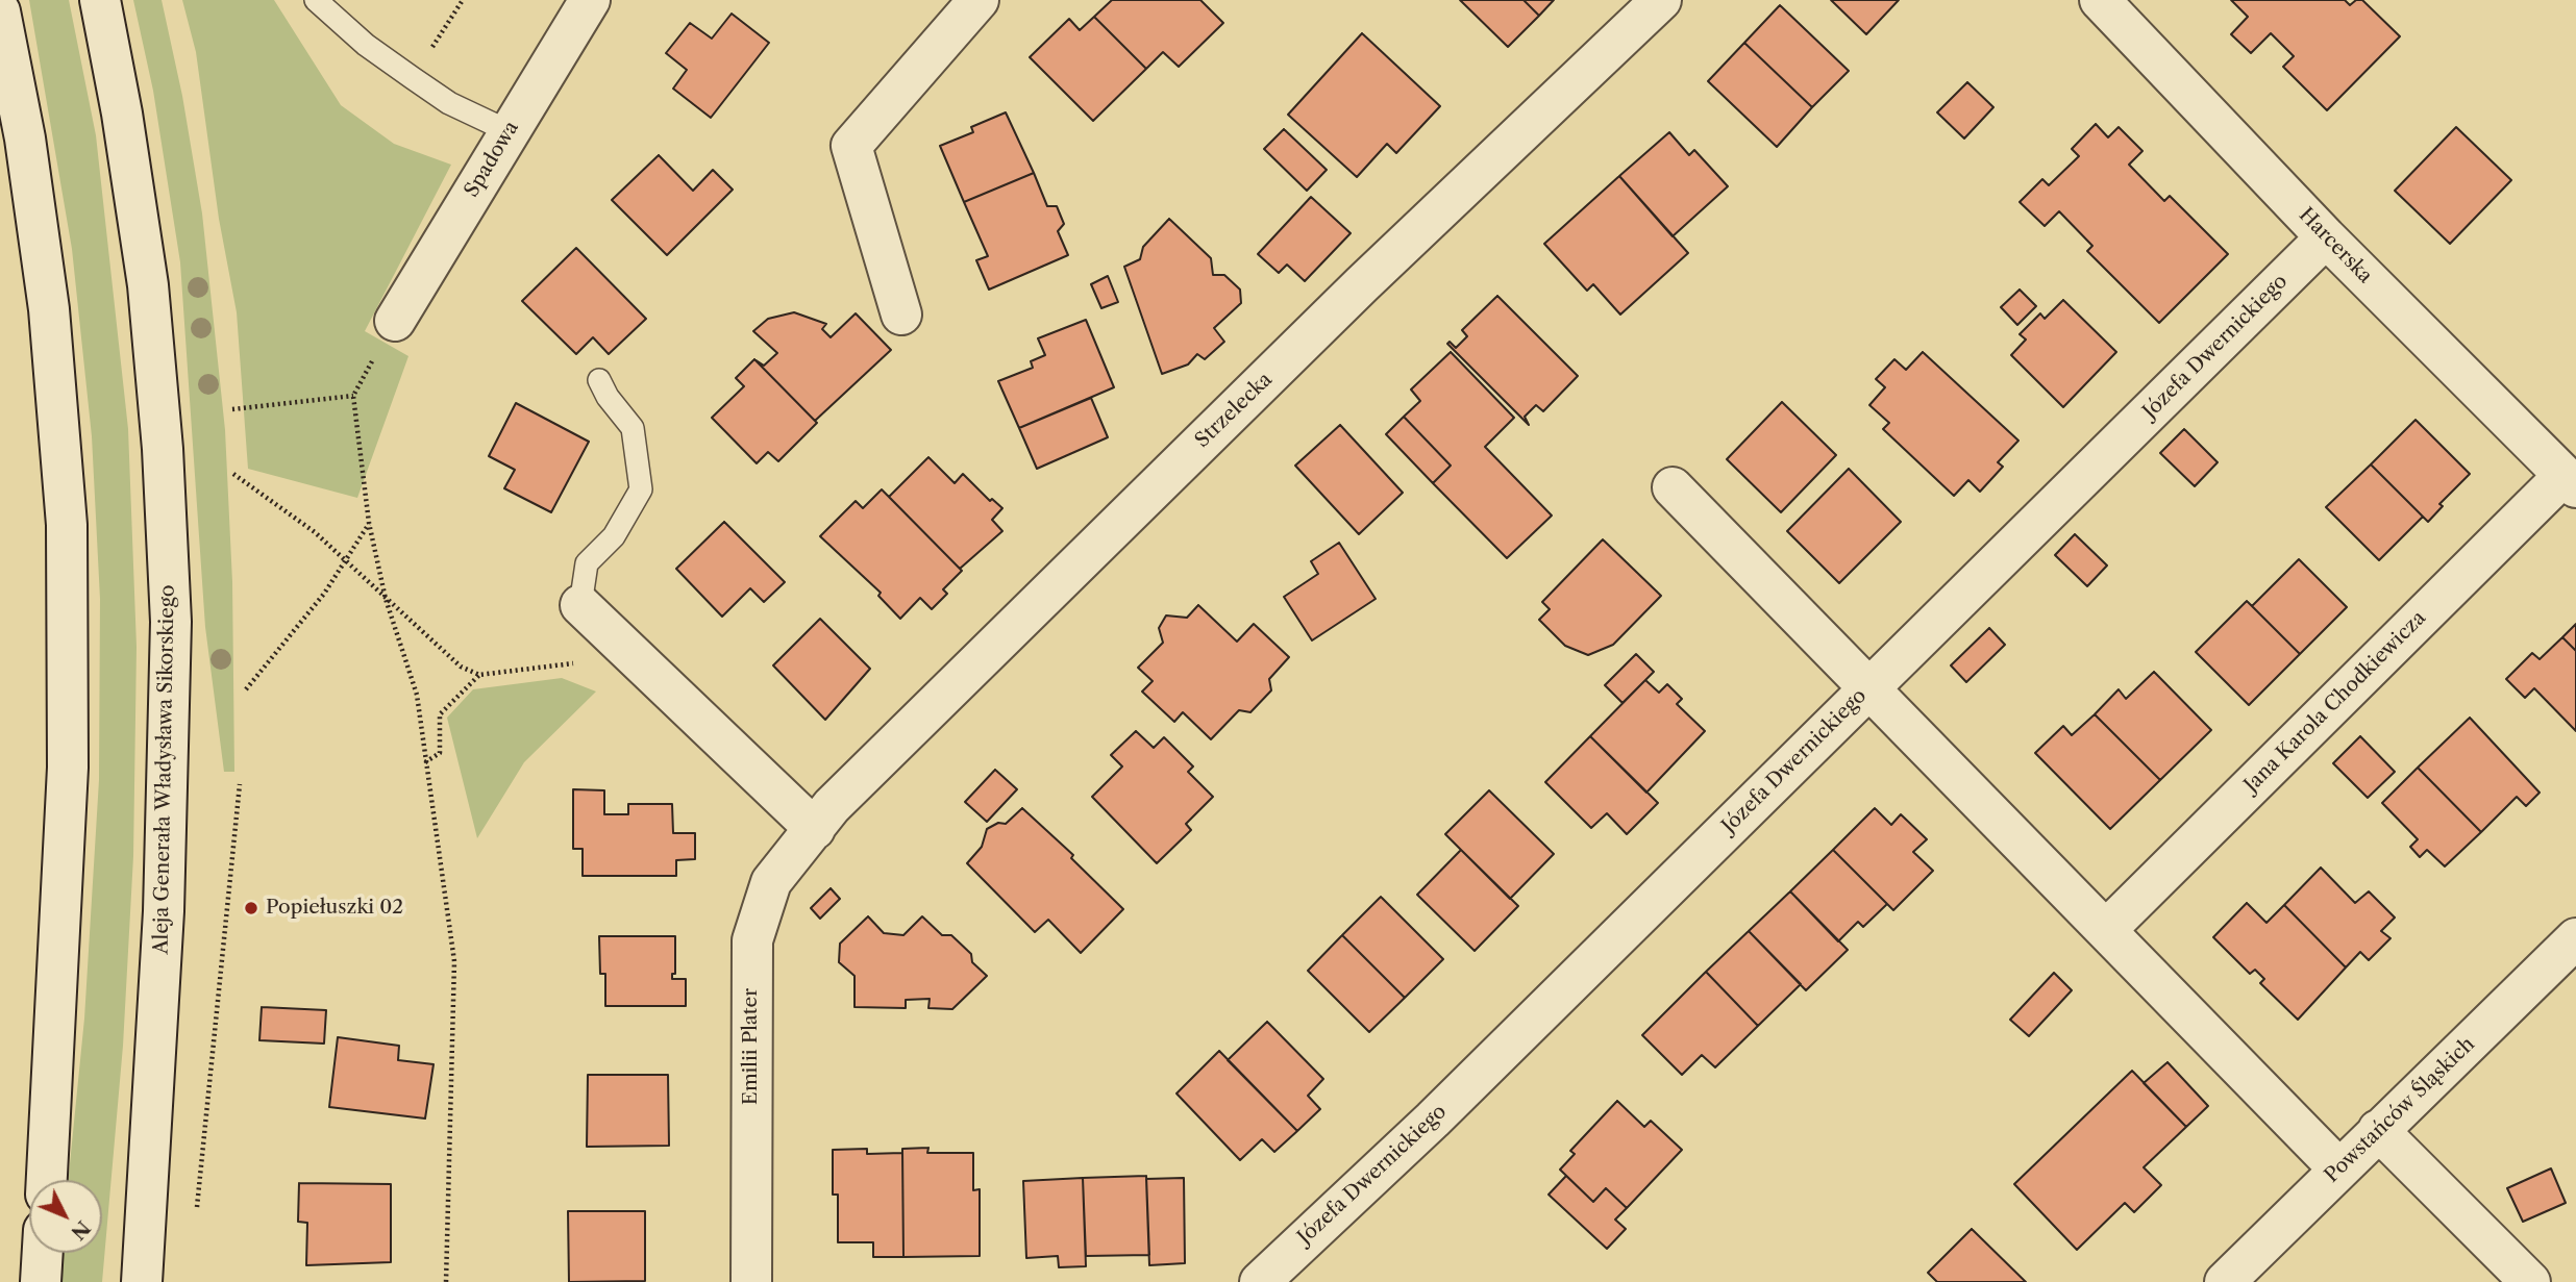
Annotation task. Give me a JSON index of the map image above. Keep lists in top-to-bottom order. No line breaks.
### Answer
{"streets":{"street":["Spadowa","Harcerska","Józefa Dwernickiego","Strzelecka","Jana Karola Chodkiewicza","Aleja Generała Władysława Sikorskiego","Emilii Plater","Powstańców Śląskich"]},"crossings":[["Harcerska","Józefa Dwernickiego"],["Harcerska","Jana Karola Chodkiewicza"],["Strzelecka","Emilii Plater"]],"places":["Popiełuszki 02"],"north":"bottom right"}
